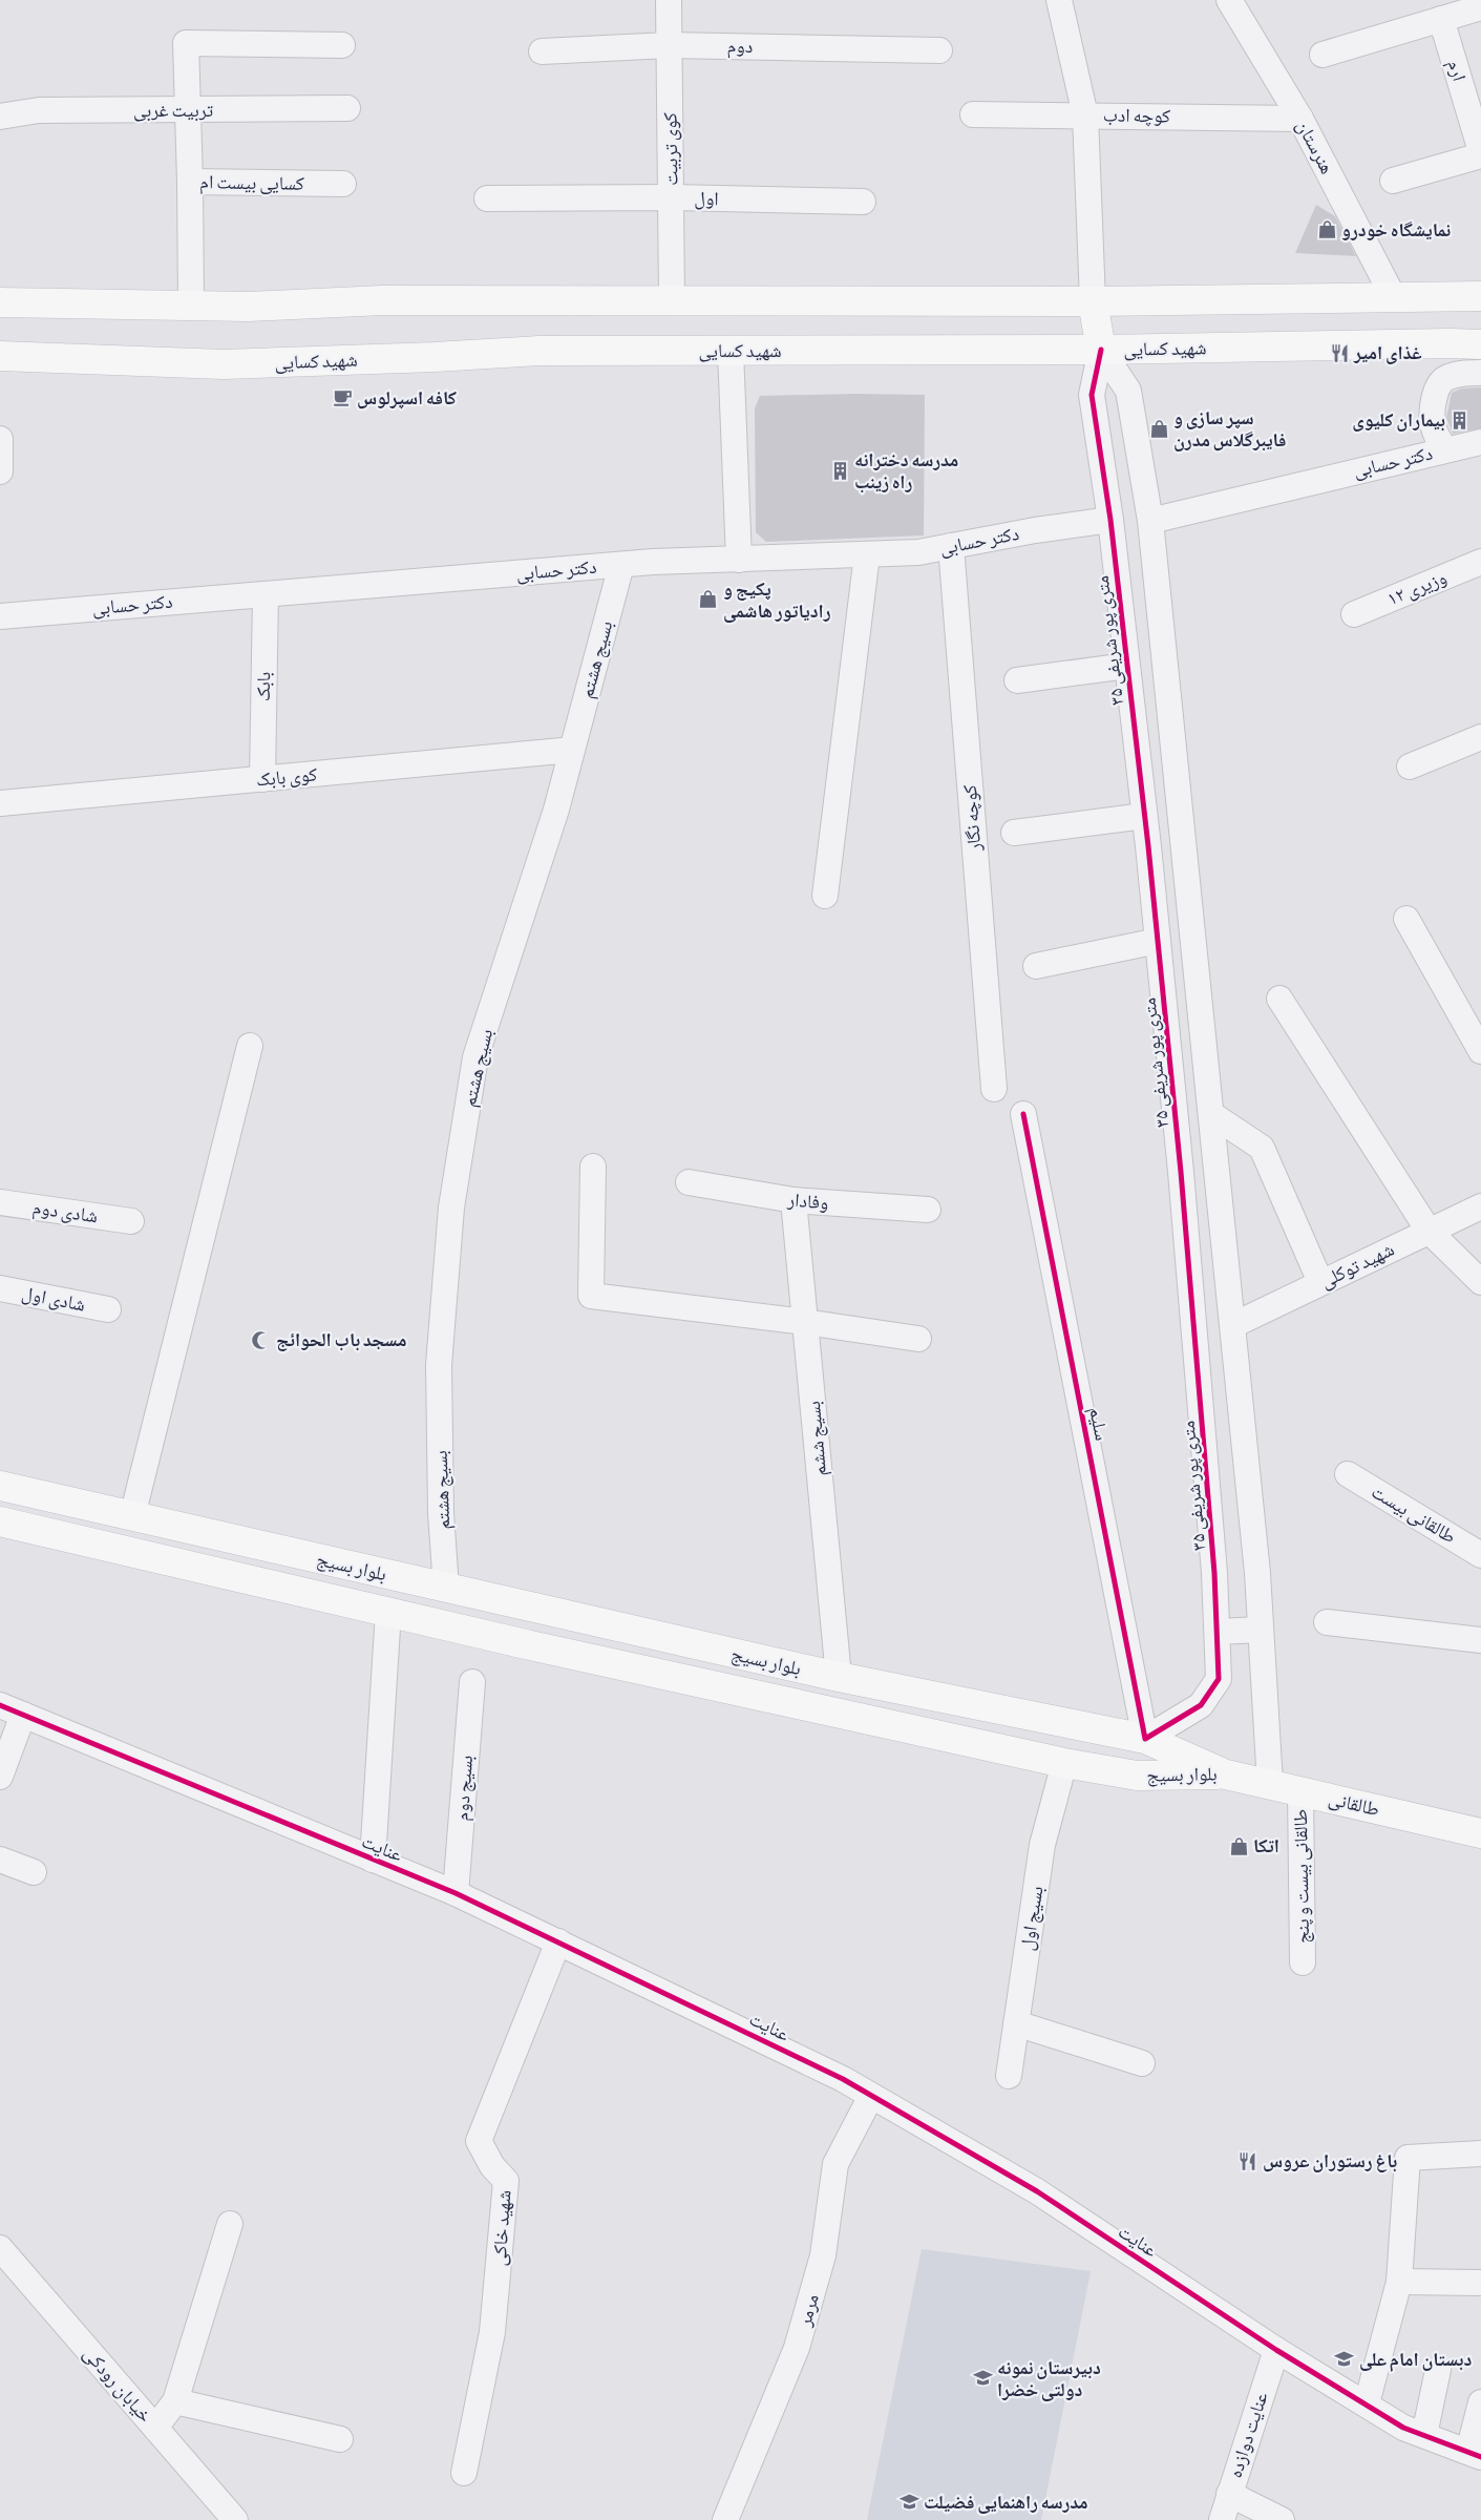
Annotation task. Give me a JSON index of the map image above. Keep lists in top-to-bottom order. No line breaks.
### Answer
{"streets":{"main road":["شهید کسایی","بلوار بسیج","طالقانی"],"street":["دوم","ارم","تربیت غربی","کوچه ادب","هنرستان","کوی تربیت","کسایی بیست ام","اول","دکتر حسابی","وزيری ۱۲","۳۵ متری پور شریفی","بسیج هشتم","بابک","کوی بابک","کوچه نگار","وفادار","شادی دوم","شهید توکلی","شادی اول","سلیم","بسیج ششم","طالقانی بیست","بسيج دوم","عنایت","طالقانی بیست و پنج","بسیج اول","شهید خاکی","مرمر","خیابان رودکی","عنایت دوازده"]},"crossings":[["دوم","کوی تربیت"],["کوچه ادب","هنرستان"],["کوی تربیت","اول"],["شهید کسایی","۳۵ متری پور شریفی"],["دکتر حسابی","۳۵ متری پور شریفی"],["دکتر حسابی","بسیج هشتم"],["دکتر حسابی","بابک"],["دکتر حسابی","کوچه نگار"],["۳۵ متری پور شریفی","سلیم"],["۳۵ متری پور شریفی","بلوار بسیج"],["بسیج هشتم","کوی بابک"],["بسیج هشتم","بلوار بسیج"],["بابک","کوی بابک"],["وفادار","بسیج ششم"],["سلیم","بلوار بسیج"],["بسیج ششم","بلوار بسیج"],["بلوار بسیج","طالقانی"],["بلوار بسیج","بسیج اول"],["بسيج دوم","عنایت"],["طالقانی","طالقانی بیست و پنج"],["عنایت","شهید خاکی"],["عنایت","مرمر"],["عنایت","عنایت دوازده"]],"places":{"shop":["نمایشگاه خودرو","سپر سازی و فایبرگلاس مدرن","پکیج و رادیاتور هاشمی","اتکا"],"restaurant":["غذای امیر","باغ رستوران عروس"],"cafe":["کافه اسپرلوس"],"building":["بیماران کلیوی","مدرسه دخترانه راه زینب"],"mosque":["مسجد باب الحوائج"],"school or university":["دبستان امام علی","دبیرستان نمونه دولتی خضرا","مدرسه راهنمایی فضیلت"]}}
